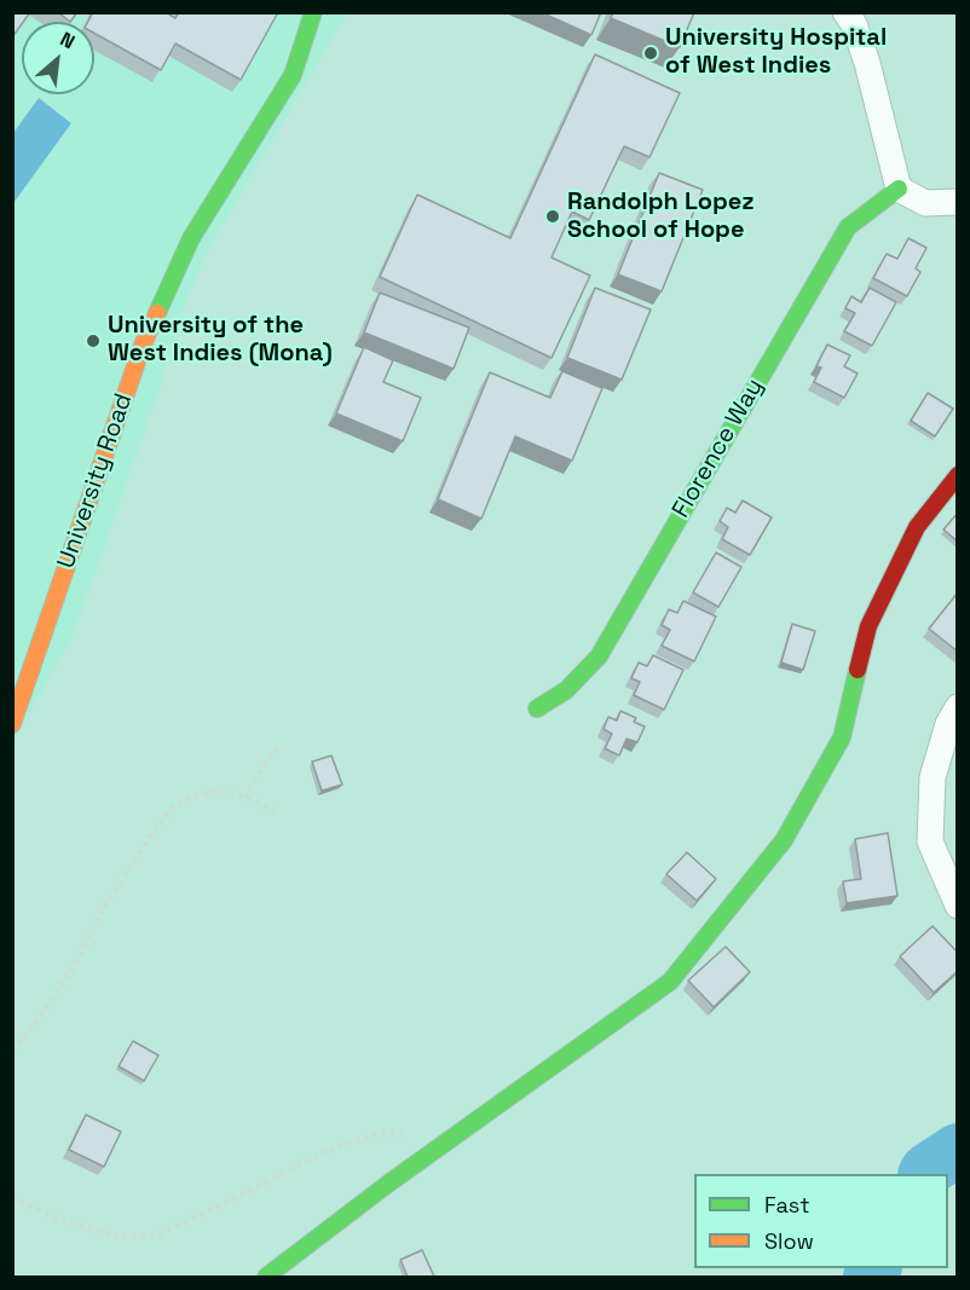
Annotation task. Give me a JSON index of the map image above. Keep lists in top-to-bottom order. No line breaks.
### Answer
{"streets":{"street":["Florence Way","University Road"]},"places":["University Hospital of West Indies","Randolph Lopez School of Hope","University of the West Indies (Mona)"],"legend":["Fast","Slow"],"north":"top right"}
